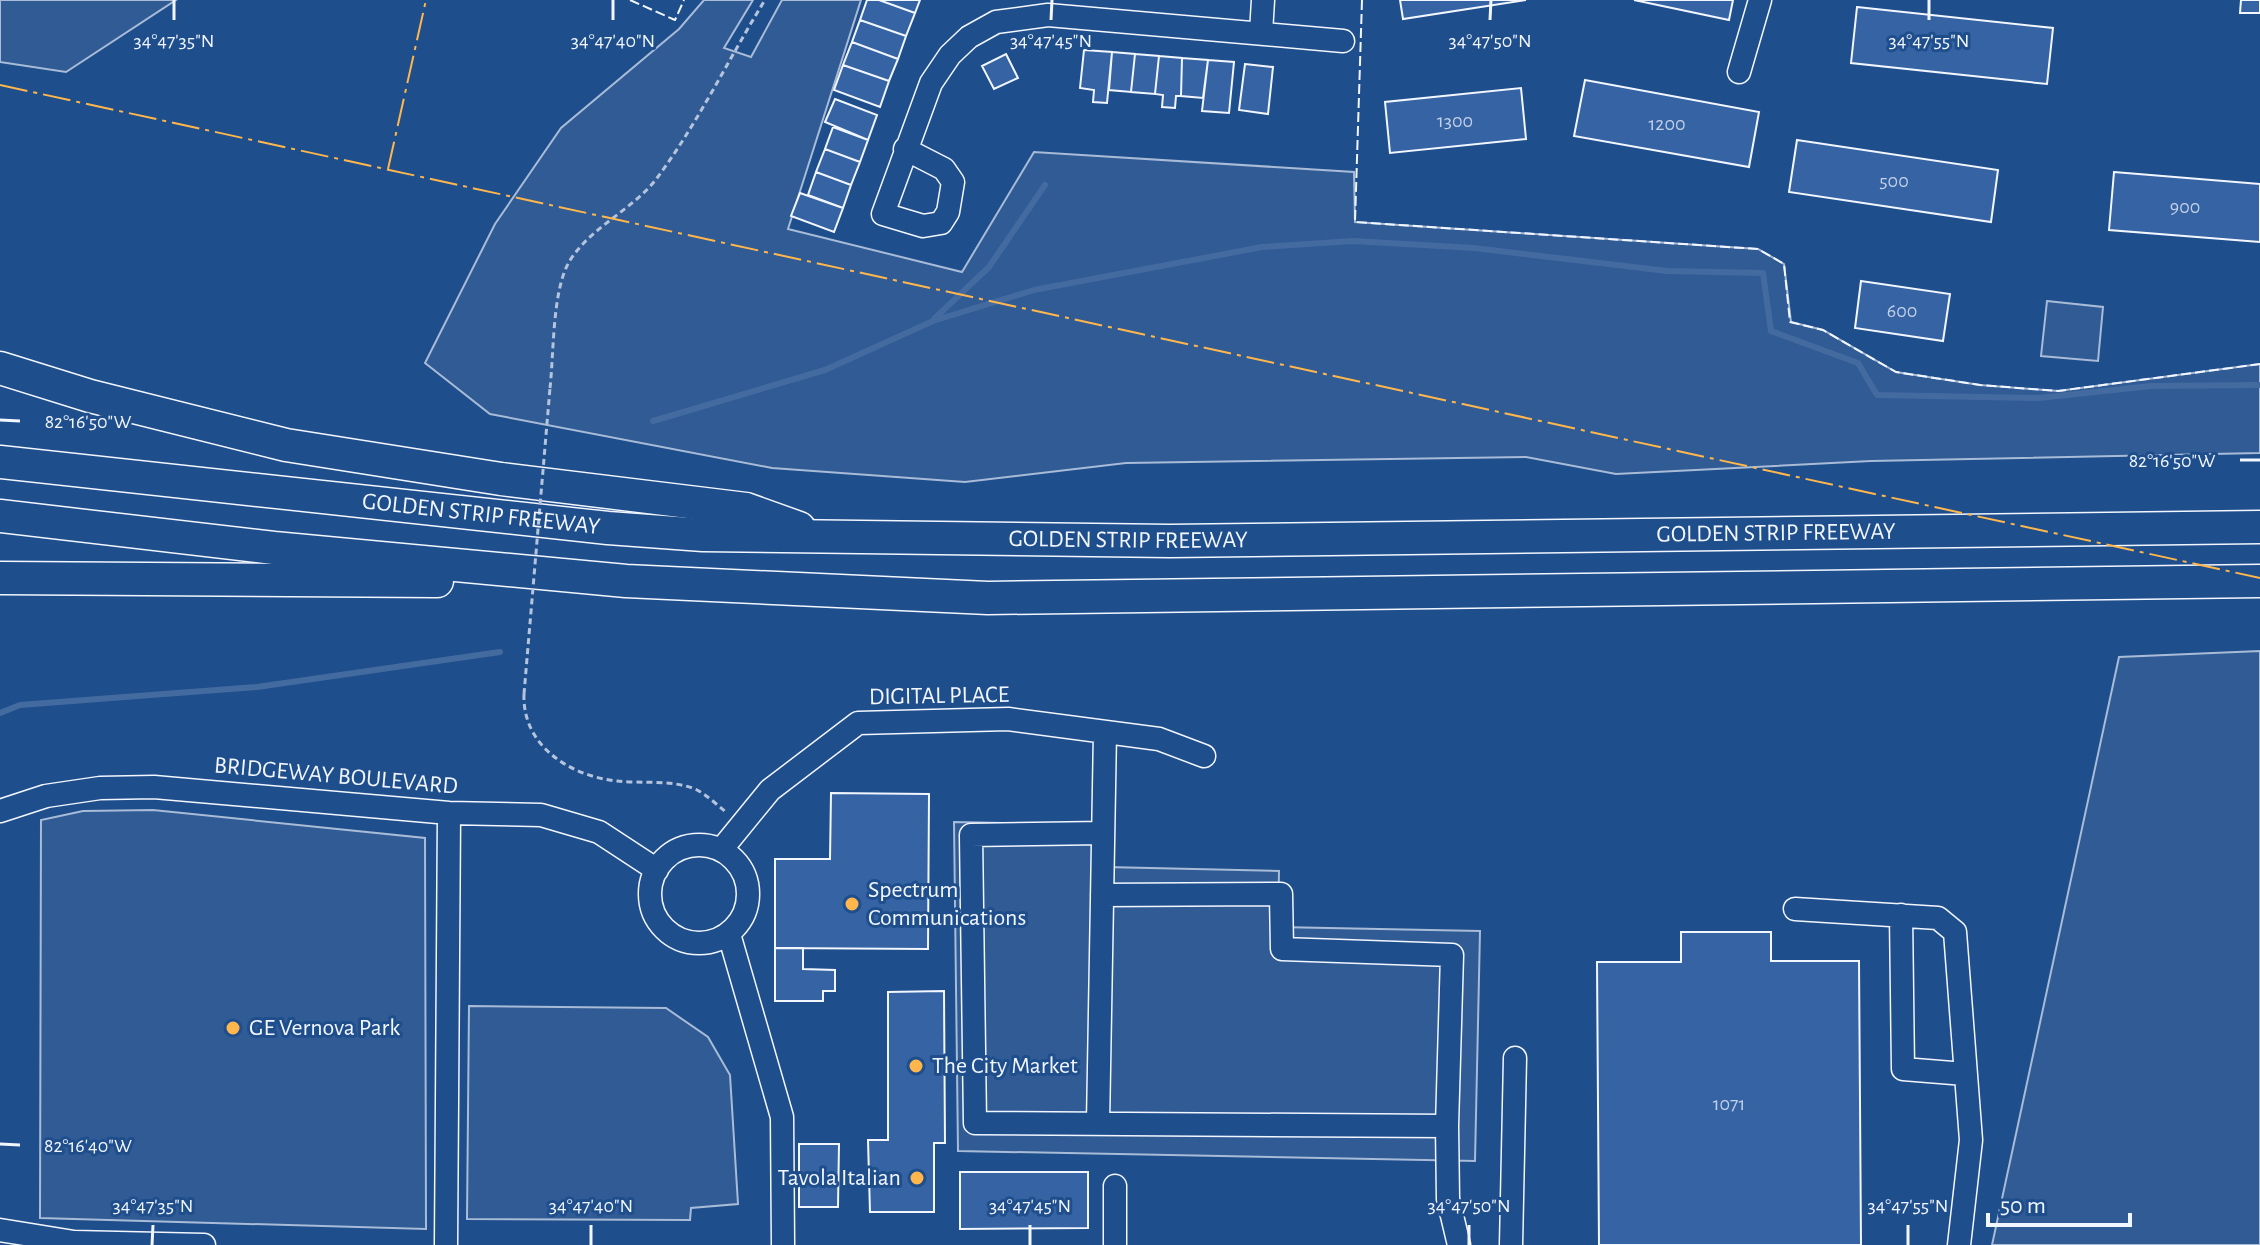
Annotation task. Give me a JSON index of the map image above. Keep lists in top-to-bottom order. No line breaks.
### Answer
{"streets":{"highway":["GOLDEN STRIP FREEWAY"],"street":["DIGITAL PLACE","BRIDGEWAY BOULEVARD"]},"crossings":[["DIGITAL PLACE","BRIDGEWAY BOULEVARD"]],"places":["Spectrum Communications","GE Vernova Park","The City Market","Tavola Italian"],"house_numbers":["1300","1200","500","900","600","1071"],"scale_bar":"50 m","coordinates":["34°47'35\"N","34°47'40\"N","34°47'45\"N","34°47'50\"N","34°47'55\"N","82°16'50\"W","82°16'40\"W"]}
